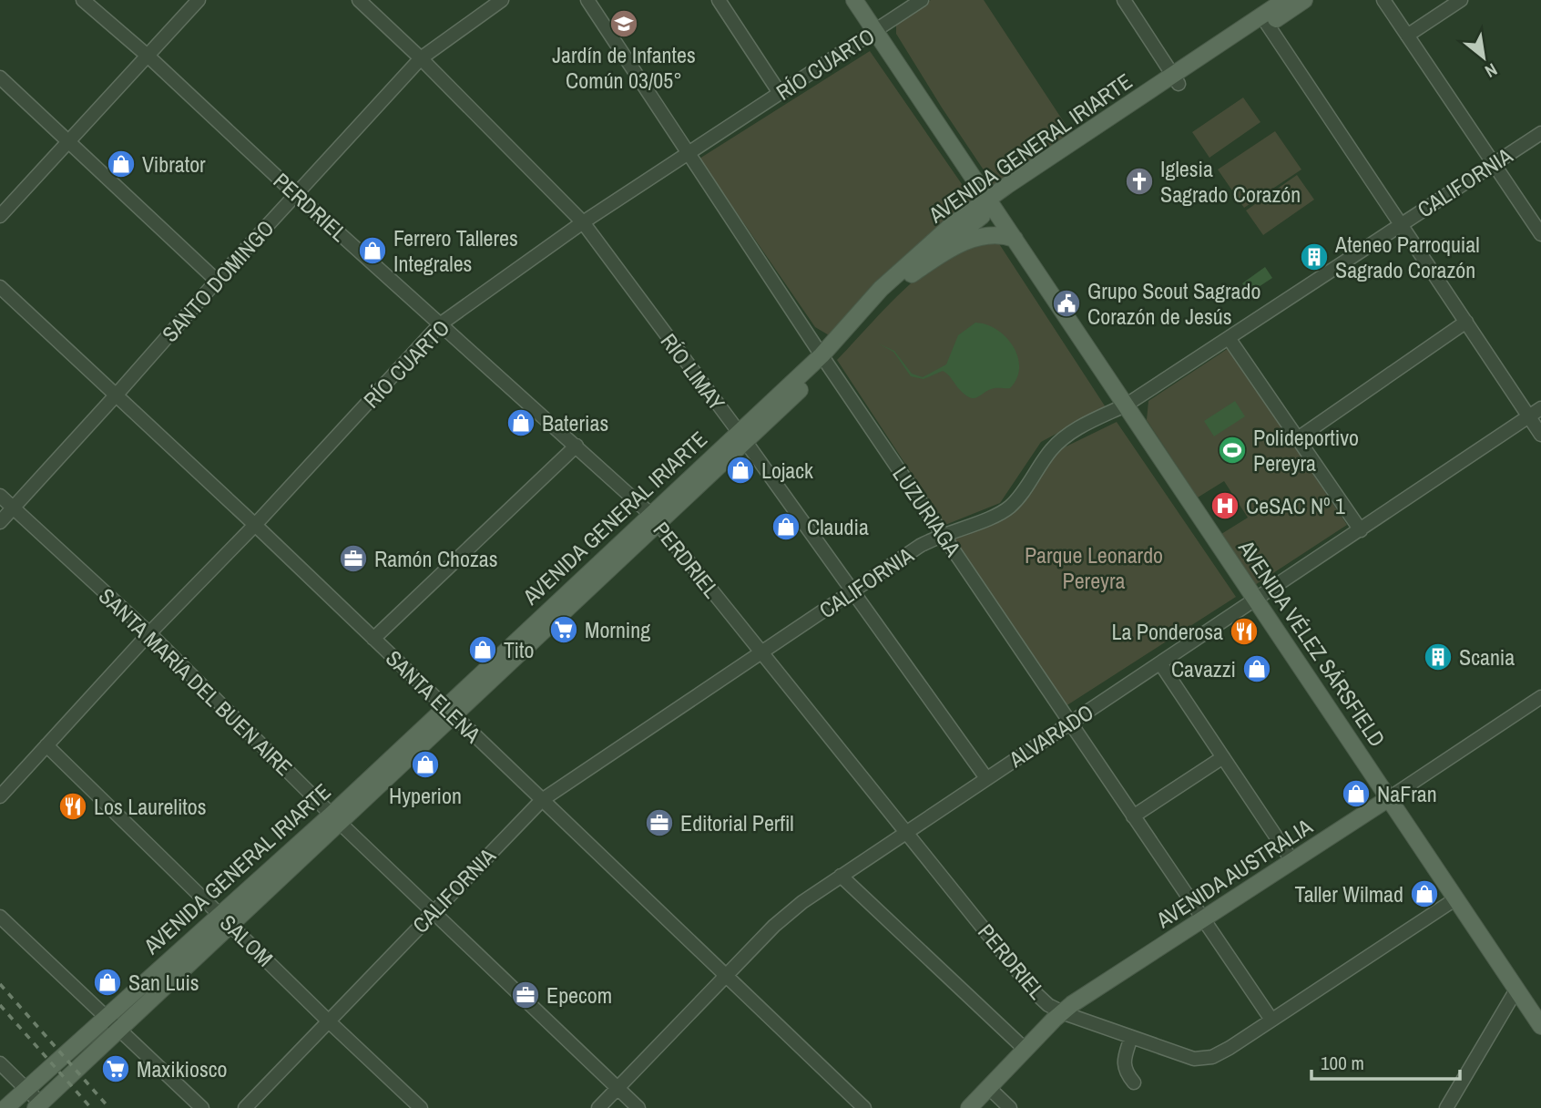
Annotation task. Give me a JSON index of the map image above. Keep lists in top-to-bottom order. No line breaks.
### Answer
{"streets":{"main road":["AVENIDA GENERAL IRIARTE","AVENIDA VÉLEZ SÁRSFIELD","AVENIDA AUSTRALIA"],"street":["RÍO CUARTO","CALIFORNIA","PERDRIEL","SANTO DOMINGO","RÍO LIMAY","LUZURIAGA","SANTA MARÍA DEL BUEN AIRE","SANTA ELENA","ALVARADO","SALOM"]},"crossings":[["RÍO CUARTO","PERDRIEL"],["RÍO CUARTO","RÍO LIMAY"],["RÍO CUARTO","LUZURIAGA"],["RÍO CUARTO","AVENIDA VÉLEZ SÁRSFIELD"],["RÍO CUARTO","SANTA MARÍA DEL BUEN AIRE"],["RÍO CUARTO","SANTA ELENA"],["RÍO CUARTO","SALOM"],["AVENIDA GENERAL IRIARTE","PERDRIEL"],["AVENIDA GENERAL IRIARTE","RÍO LIMAY"],["AVENIDA GENERAL IRIARTE","LUZURIAGA"],["AVENIDA GENERAL IRIARTE","AVENIDA VÉLEZ SÁRSFIELD"],["AVENIDA GENERAL IRIARTE","SANTA MARÍA DEL BUEN AIRE"],["AVENIDA GENERAL IRIARTE","SANTA ELENA"],["AVENIDA GENERAL IRIARTE","SALOM"],["CALIFORNIA","PERDRIEL"],["CALIFORNIA","RÍO LIMAY"],["CALIFORNIA","LUZURIAGA"],["CALIFORNIA","AVENIDA VÉLEZ SÁRSFIELD"],["CALIFORNIA","SANTA MARÍA DEL BUEN AIRE"],["CALIFORNIA","SANTA ELENA"],["CALIFORNIA","SALOM"],["PERDRIEL","SANTO DOMINGO"],["PERDRIEL","LUZURIAGA"],["PERDRIEL","ALVARADO"],["PERDRIEL","AVENIDA AUSTRALIA"],["SANTO DOMINGO","RÍO LIMAY"],["SANTO DOMINGO","SANTA MARÍA DEL BUEN AIRE"],["SANTO DOMINGO","SANTA ELENA"],["RÍO LIMAY","ALVARADO"],["LUZURIAGA","ALVARADO"],["LUZURIAGA","AVENIDA AUSTRALIA"],["AVENIDA VÉLEZ SÁRSFIELD","ALVARADO"],["AVENIDA VÉLEZ SÁRSFIELD","AVENIDA AUSTRALIA"],["SANTA MARÍA DEL BUEN AIRE","ALVARADO"],["SANTA ELENA","ALVARADO"]],"parks":["Parque Leonardo Pereyra"],"places":{"school or university":["Jardín de Infantes Común 03/05°"],"shop":["Vibrator","Ferrero Talleres Integrales","Baterias","Lojack","Claudia","Tito","Cavazzi","Hyperion","NaFran","Taller Wilmad","San Luis"],"church":["Iglesia Sagrado Corazón"],"building":["Ateneo Parroquial Sagrado Corazón","Scania"],"public building":["Grupo Scout Sagrado Corazón de Jesús"],"sports":["Polideportivo Pereyra"],"hospital":["CeSAC Nº 1"],"office":["Ramón Chozas","Editorial Perfil","Epecom"],"supermarket":["Morning","Maxikiosco"],"restaurant":["La Ponderosa","Los Laurelitos"]},"scale_bar":"100 m","north":"bottom right"}
